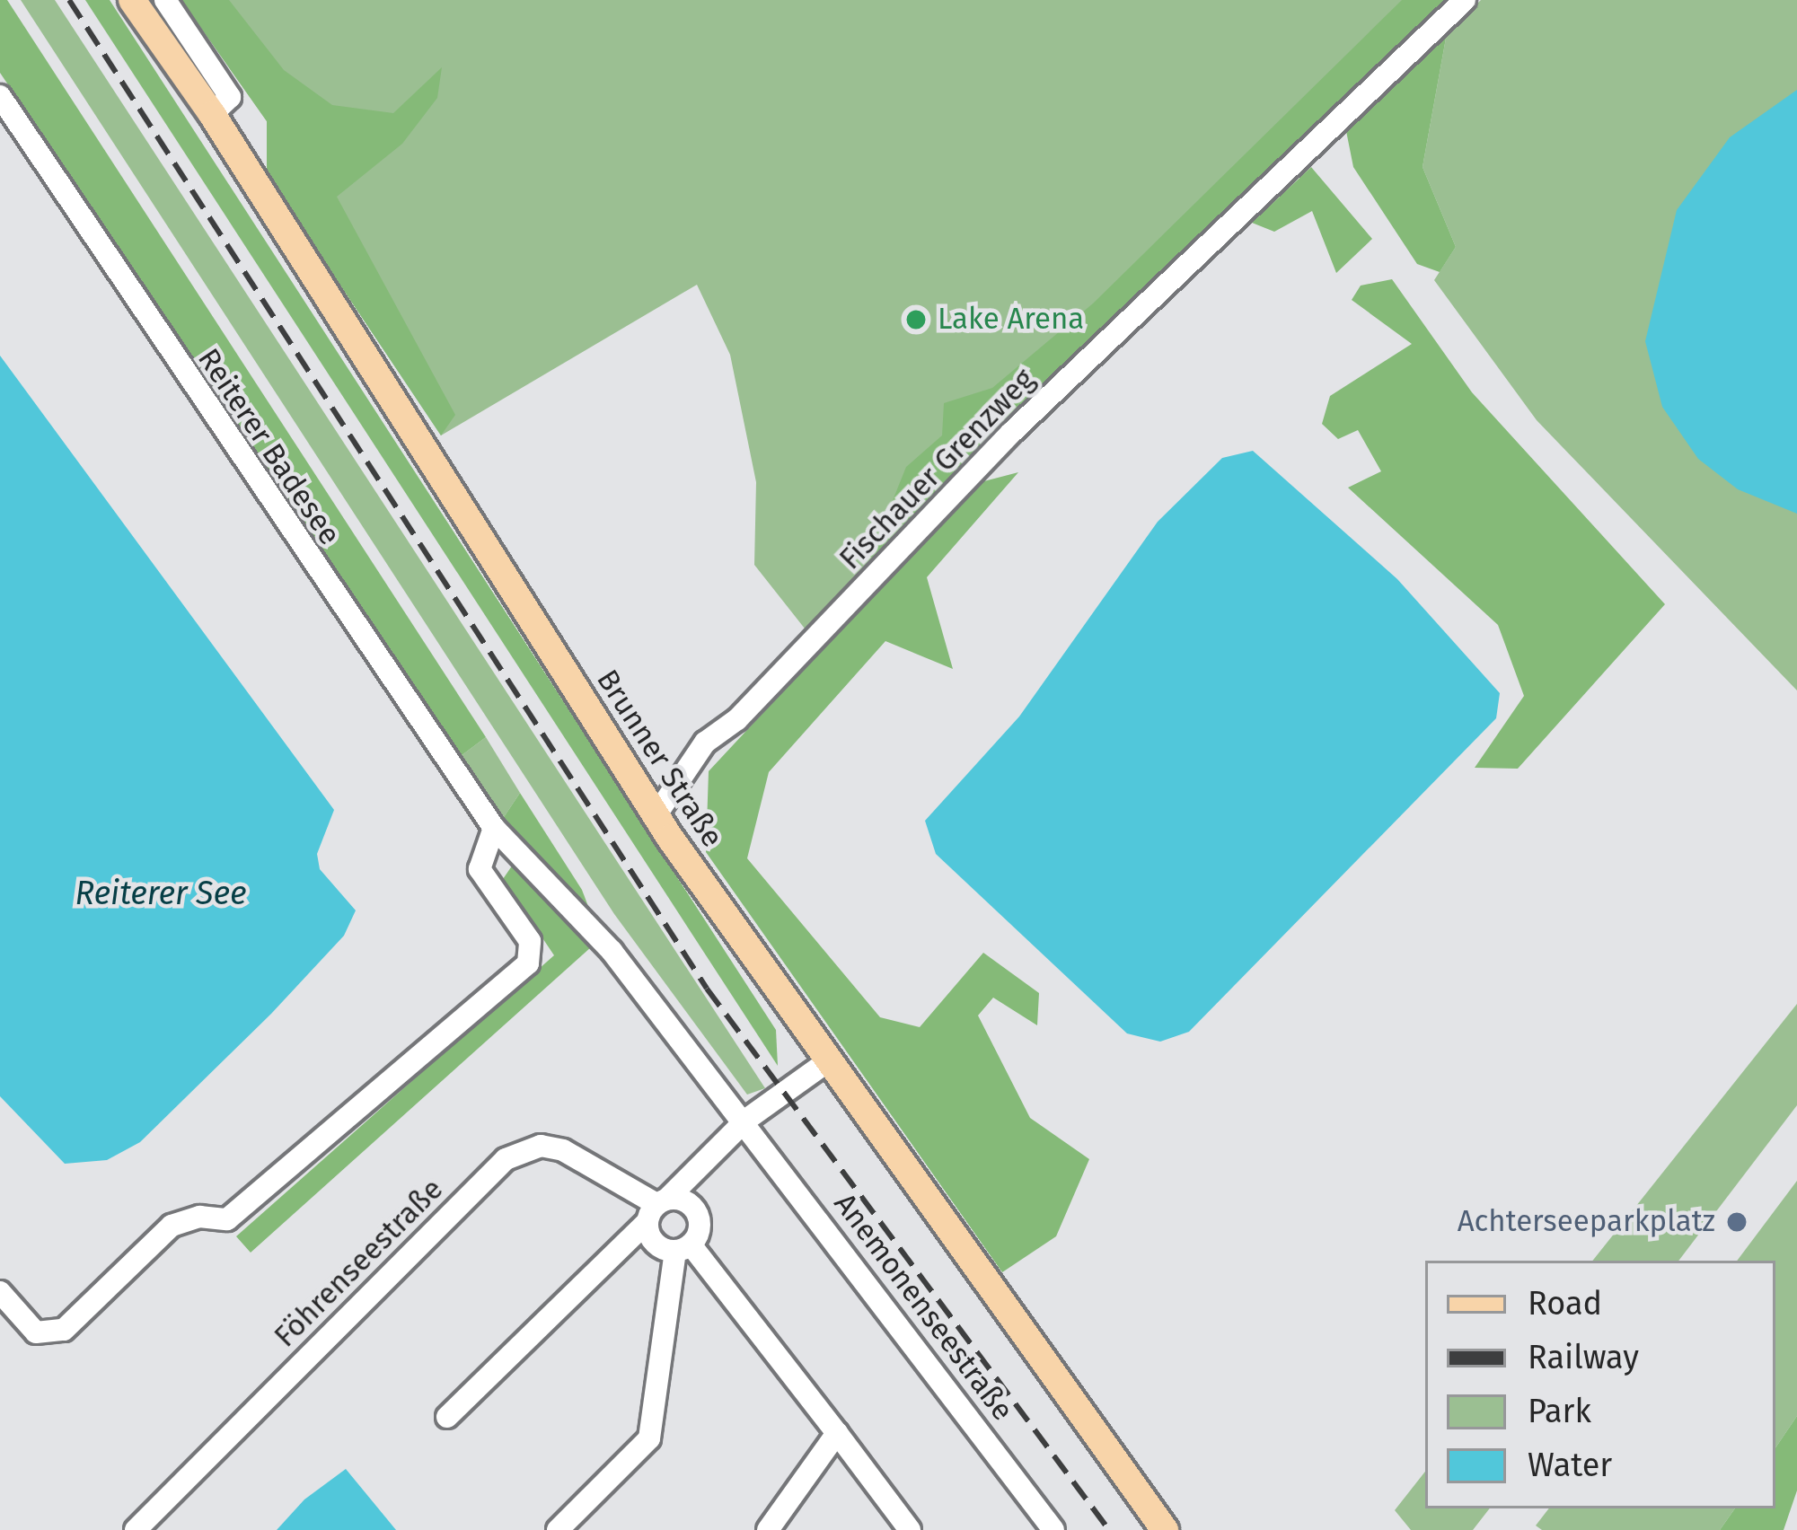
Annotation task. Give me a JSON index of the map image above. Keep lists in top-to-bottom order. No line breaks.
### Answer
{"streets":{"main road":["Brunner Straße"],"street":["Reiterer Badesee","Fischauer Grenzweg","Föhrenseestraße","Anemonenseestraße"]},"crossings":[["Reiterer Badesee","Anemonenseestraße"],["Fischauer Grenzweg","Brunner Straße"]],"water":["Reiterer See"],"places":["Lake Arena","Achterseeparkplatz"],"legend":["Road","Railway","Park","Water"]}
